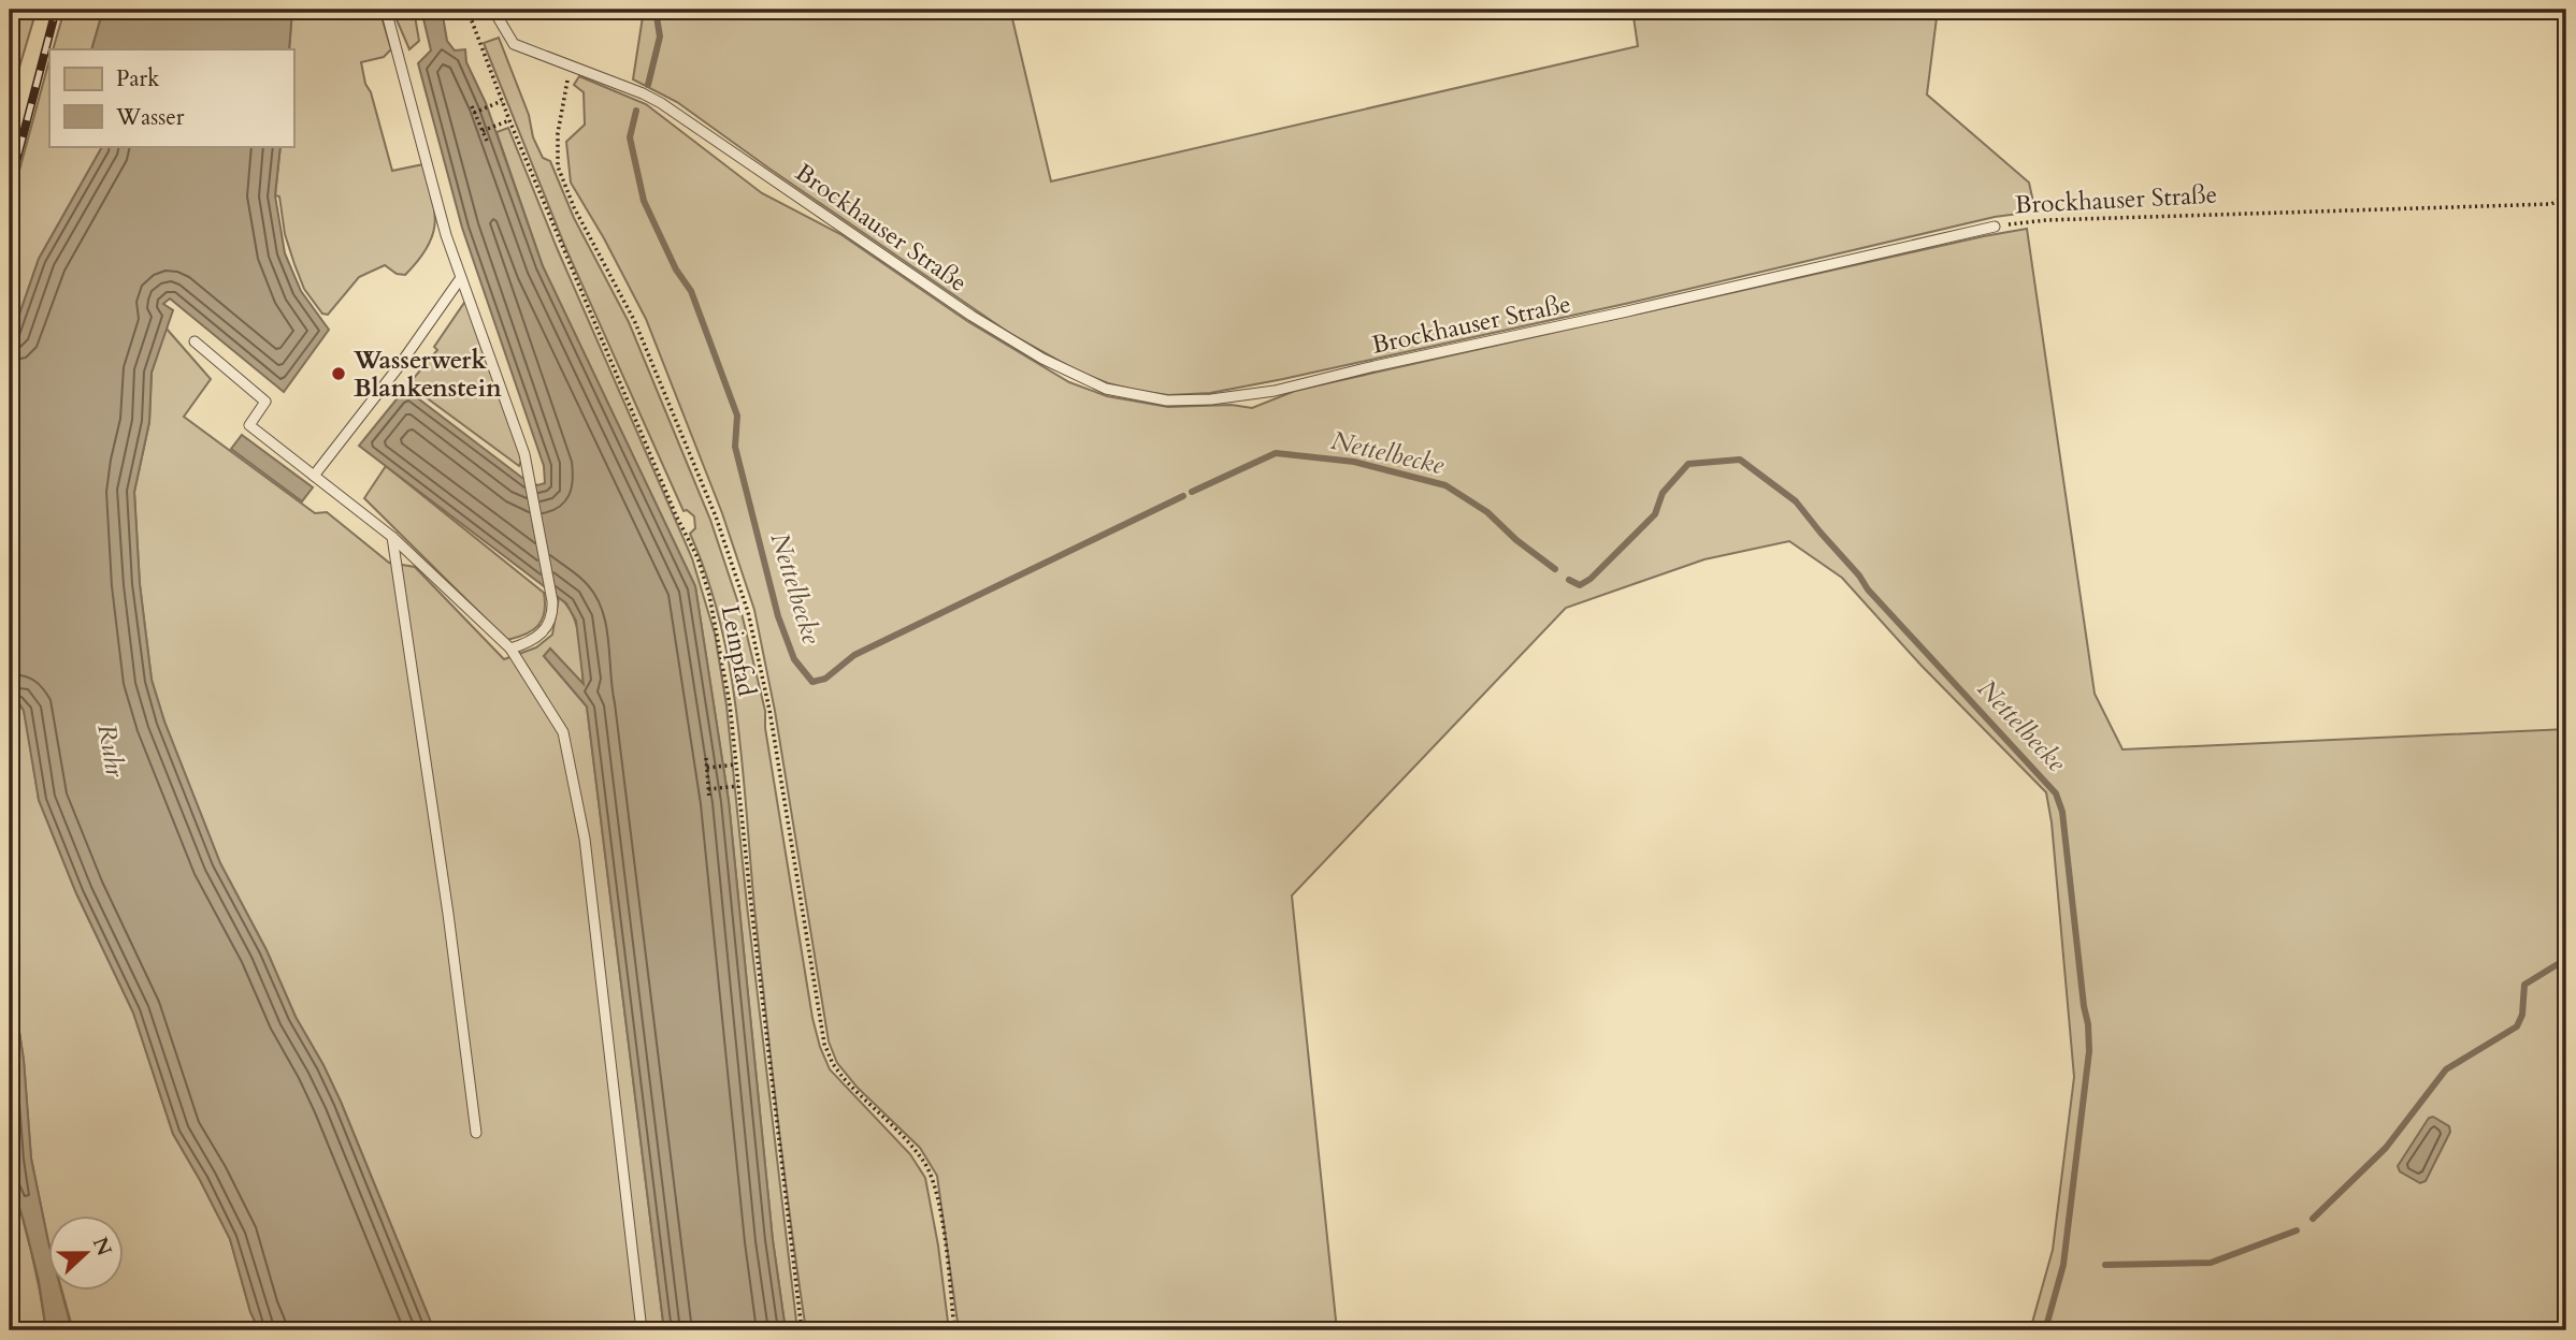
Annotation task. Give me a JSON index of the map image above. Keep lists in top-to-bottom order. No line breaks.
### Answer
{"streets":{"lane":["Brockhauser Straße"],"path":["Leinpfad"]},"water":["Nettelbecke","Ruhr"],"places":["Wasserwerk Blankenstein"],"legend":["Park","Wasser"],"north":"right"}
